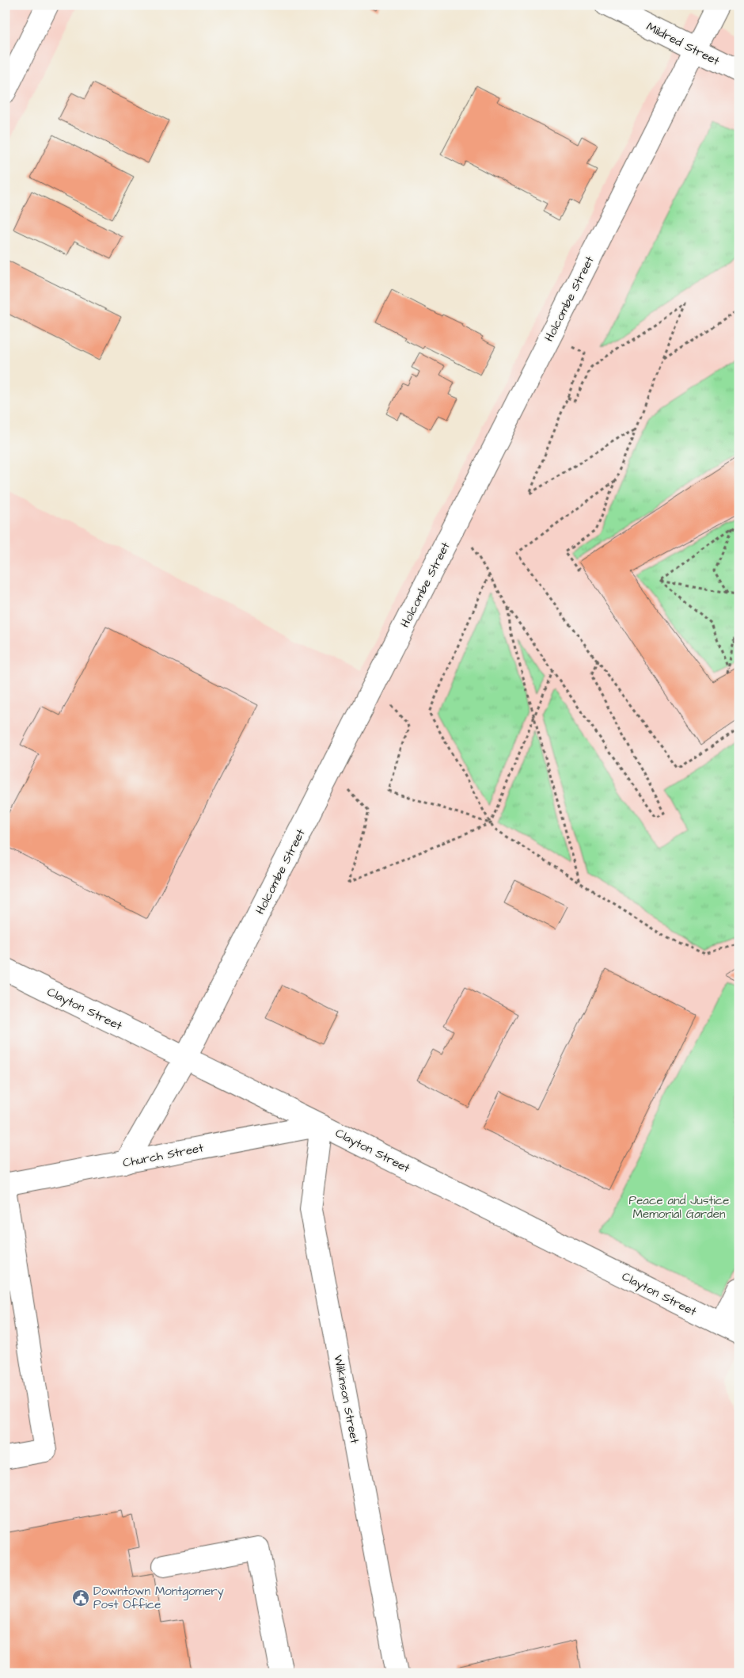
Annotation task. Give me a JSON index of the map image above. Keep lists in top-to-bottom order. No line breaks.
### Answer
{"streets":{"street":["Mildred Street","Holcombe Street","Clayton Street","Church Street","Wilkinson Street"]},"crossings":[["Mildred Street","Holcombe Street"],["Holcombe Street","Clayton Street"],["Holcombe Street","Church Street"],["Clayton Street","Church Street"],["Clayton Street","Wilkinson Street"],["Church Street","Wilkinson Street"]],"parks":["Peace and Justice Memorial Garden"],"places":{"public building":["Downtown Montgomery Post Office"]}}
